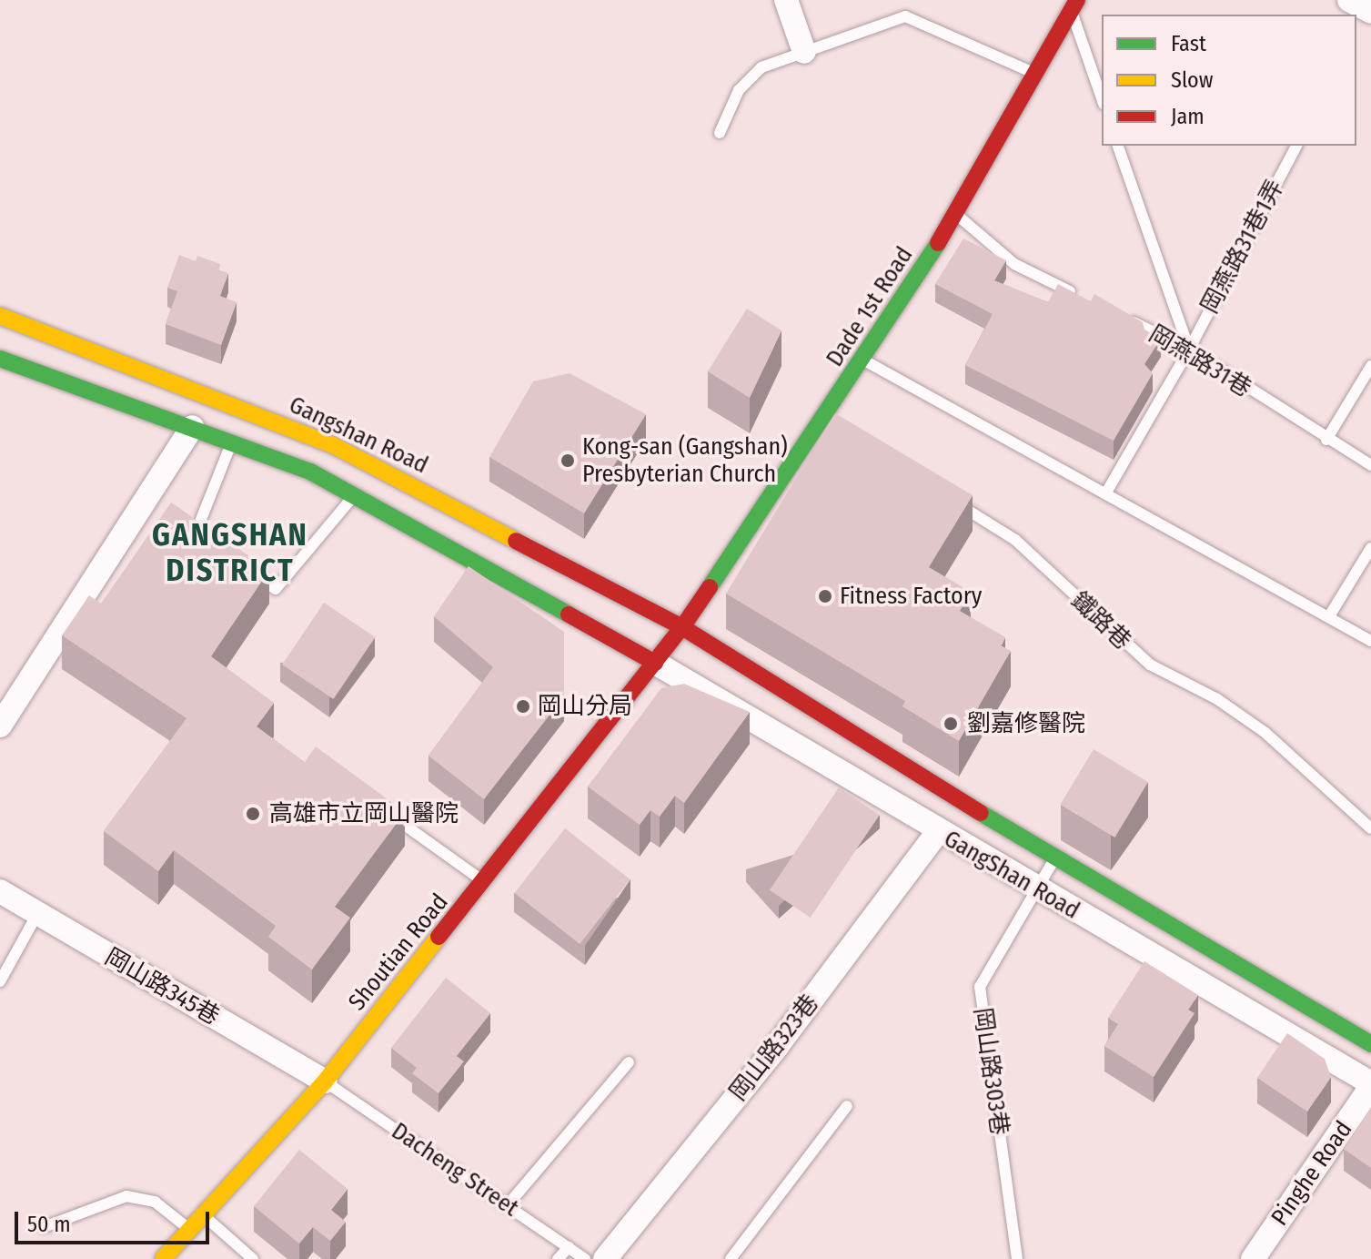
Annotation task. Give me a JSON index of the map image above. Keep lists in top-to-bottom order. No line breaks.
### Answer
{"streets":{"main road":["Dade 1st Road","Gangshan Road","GangShan Road","Shoutian Road"],"street":["岡山路345巷","岡山路323巷","Pinghe Road"],"lane":["岡燕路31巷1弄","岡燕路31巷","鐵路巷","岡山路303巷","Dacheng Street"]},"crossings":[["岡燕路31巷1弄","岡燕路31巷"],["Dade 1st Road","Gangshan Road"],["Dade 1st Road","GangShan Road"],["Dade 1st Road","Shoutian Road"],["Gangshan Road","GangShan Road"],["Gangshan Road","Shoutian Road"],["GangShan Road","Shoutian Road"],["GangShan Road","岡山路323巷"],["GangShan Road","岡山路303巷"],["GangShan Road","Pinghe Road"],["Shoutian Road","岡山路345巷"],["Shoutian Road","Dacheng Street"],["岡山路345巷","Dacheng Street"]],"districts":["GANGSHAN DISTRICT"],"places":["Kong-san (Gangshan) Presbyterian Church","Fitness Factory","岡山分局","劉嘉修醫院","高雄市立岡山醫院"],"legend":["Fast","Slow","Jam"],"scale_bar":"50 m"}
